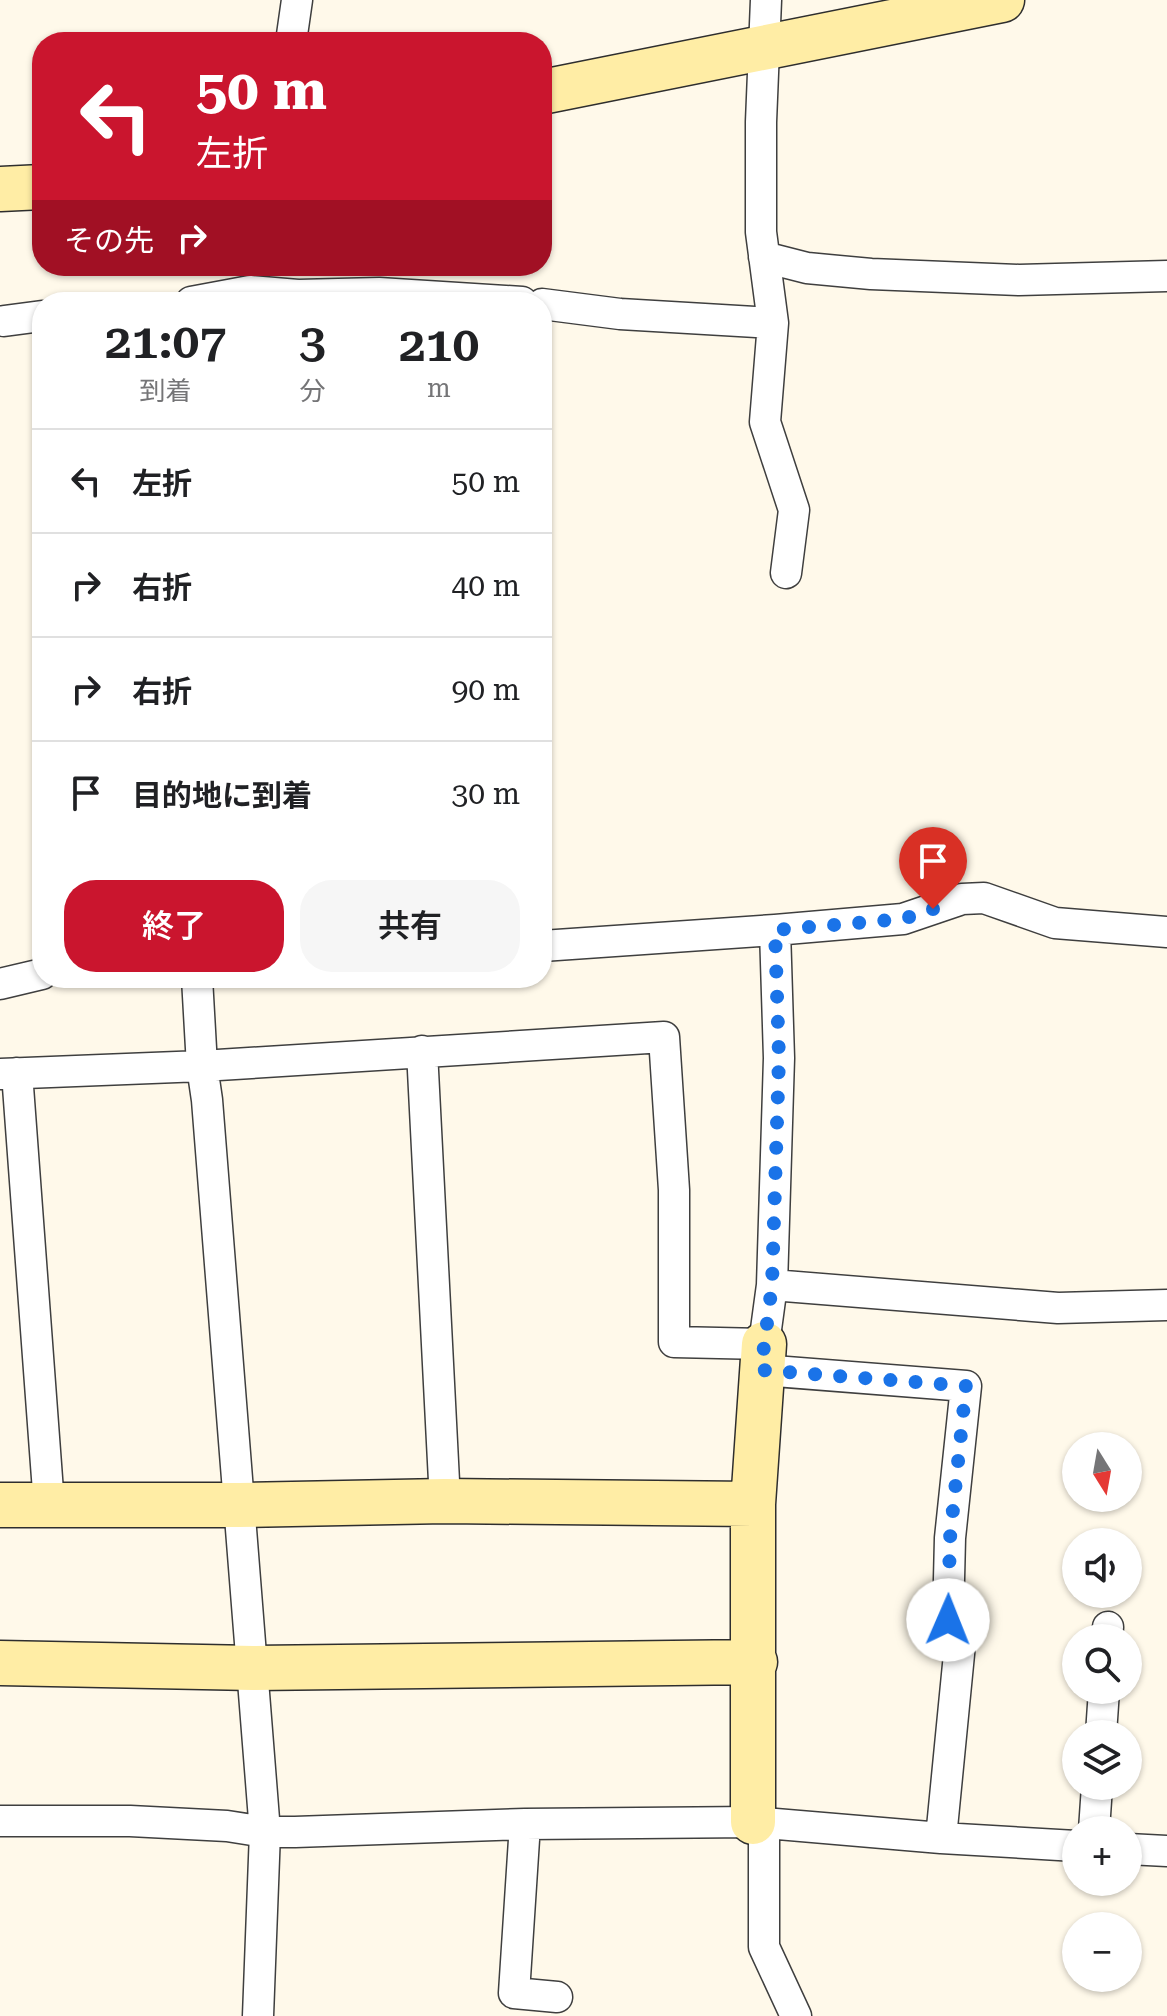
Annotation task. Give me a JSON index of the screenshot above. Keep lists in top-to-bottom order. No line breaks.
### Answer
{"north":"bottom","page":{"turn":["50 m","左折"],"then":"その先","eta":["21:07","到着","3","分","210","m"],"list":[{"name":"左折","value":"50 m"},{"name":"右折","value":"40 m"},{"name":"右折","value":"90 m"},{"name":"目的地に到着","value":"30 m"}],"buttons":["終了","共有"],"map_buttons":["+","−"]}}
